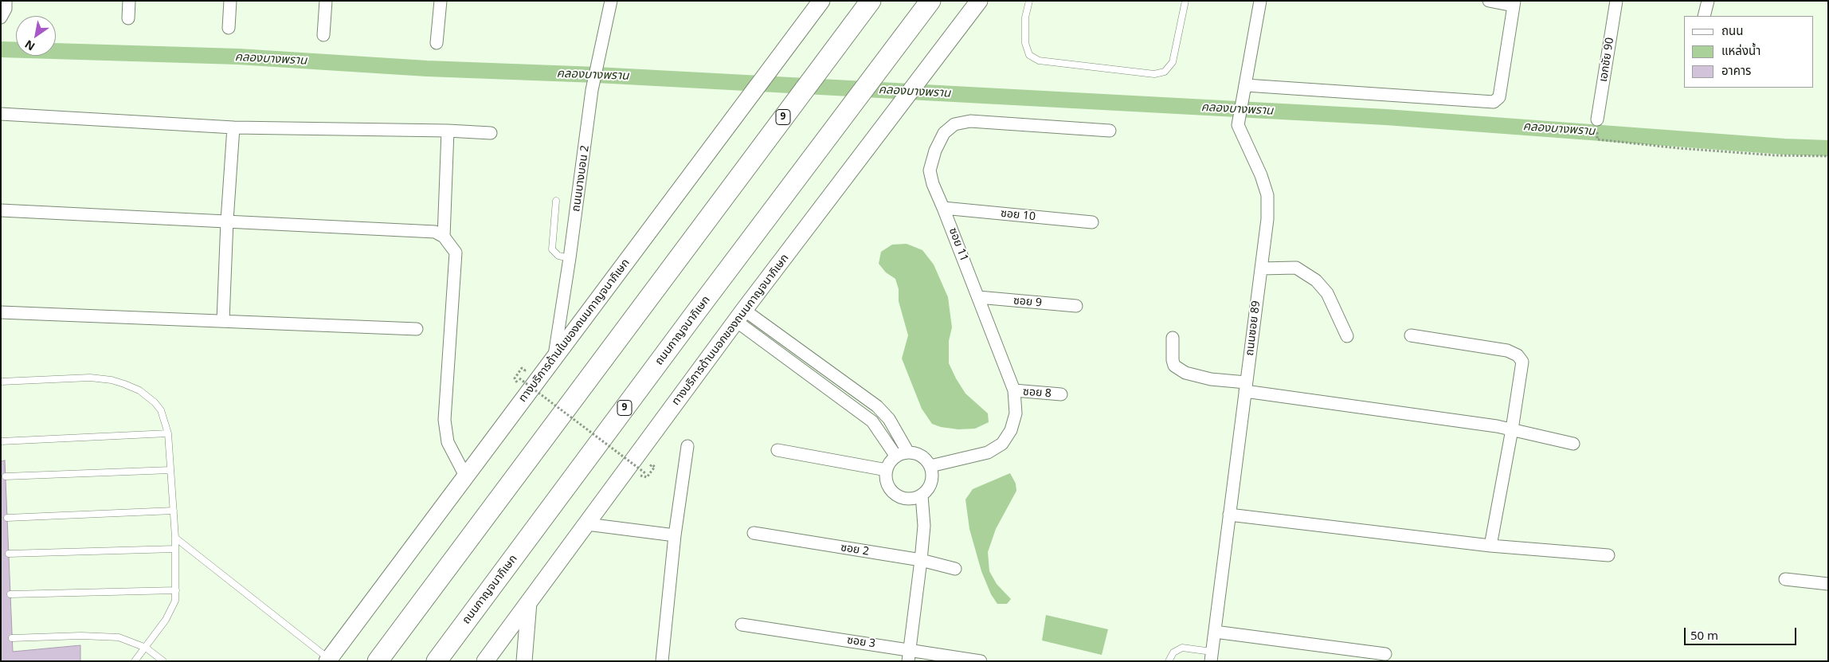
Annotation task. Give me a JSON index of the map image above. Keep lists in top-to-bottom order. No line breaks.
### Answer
{"streets":{"highway":["9","ถนนกาญจนาภิเษก"],"main road":["ทางบริการด้านนอกของถนนกาญจนาภิเษก","ทางบริการด้านในของถนนกาญจนาภิเษก"],"street":["เอกชัย 90","ถนนบางบอน 2","ซอย 10","ซอย 11","ซอย 9","ถนนซอย 89","ซอย 8","ซอย 2","ซอย 3"]},"crossings":[["ถนนบางบอน 2","ทางบริการด้านในของถนนกาญจนาภิเษก"],["ซอย 10","ซอย 11"],["ซอย 11","ซอย 9"],["ซอย 11","ซอย 8"]],"water":["คลองบางพราน"],"legend":["ถนน","แหล่งน้ำ","อาคาร"],"scale_bar":"50 m","north":"bottom left"}
